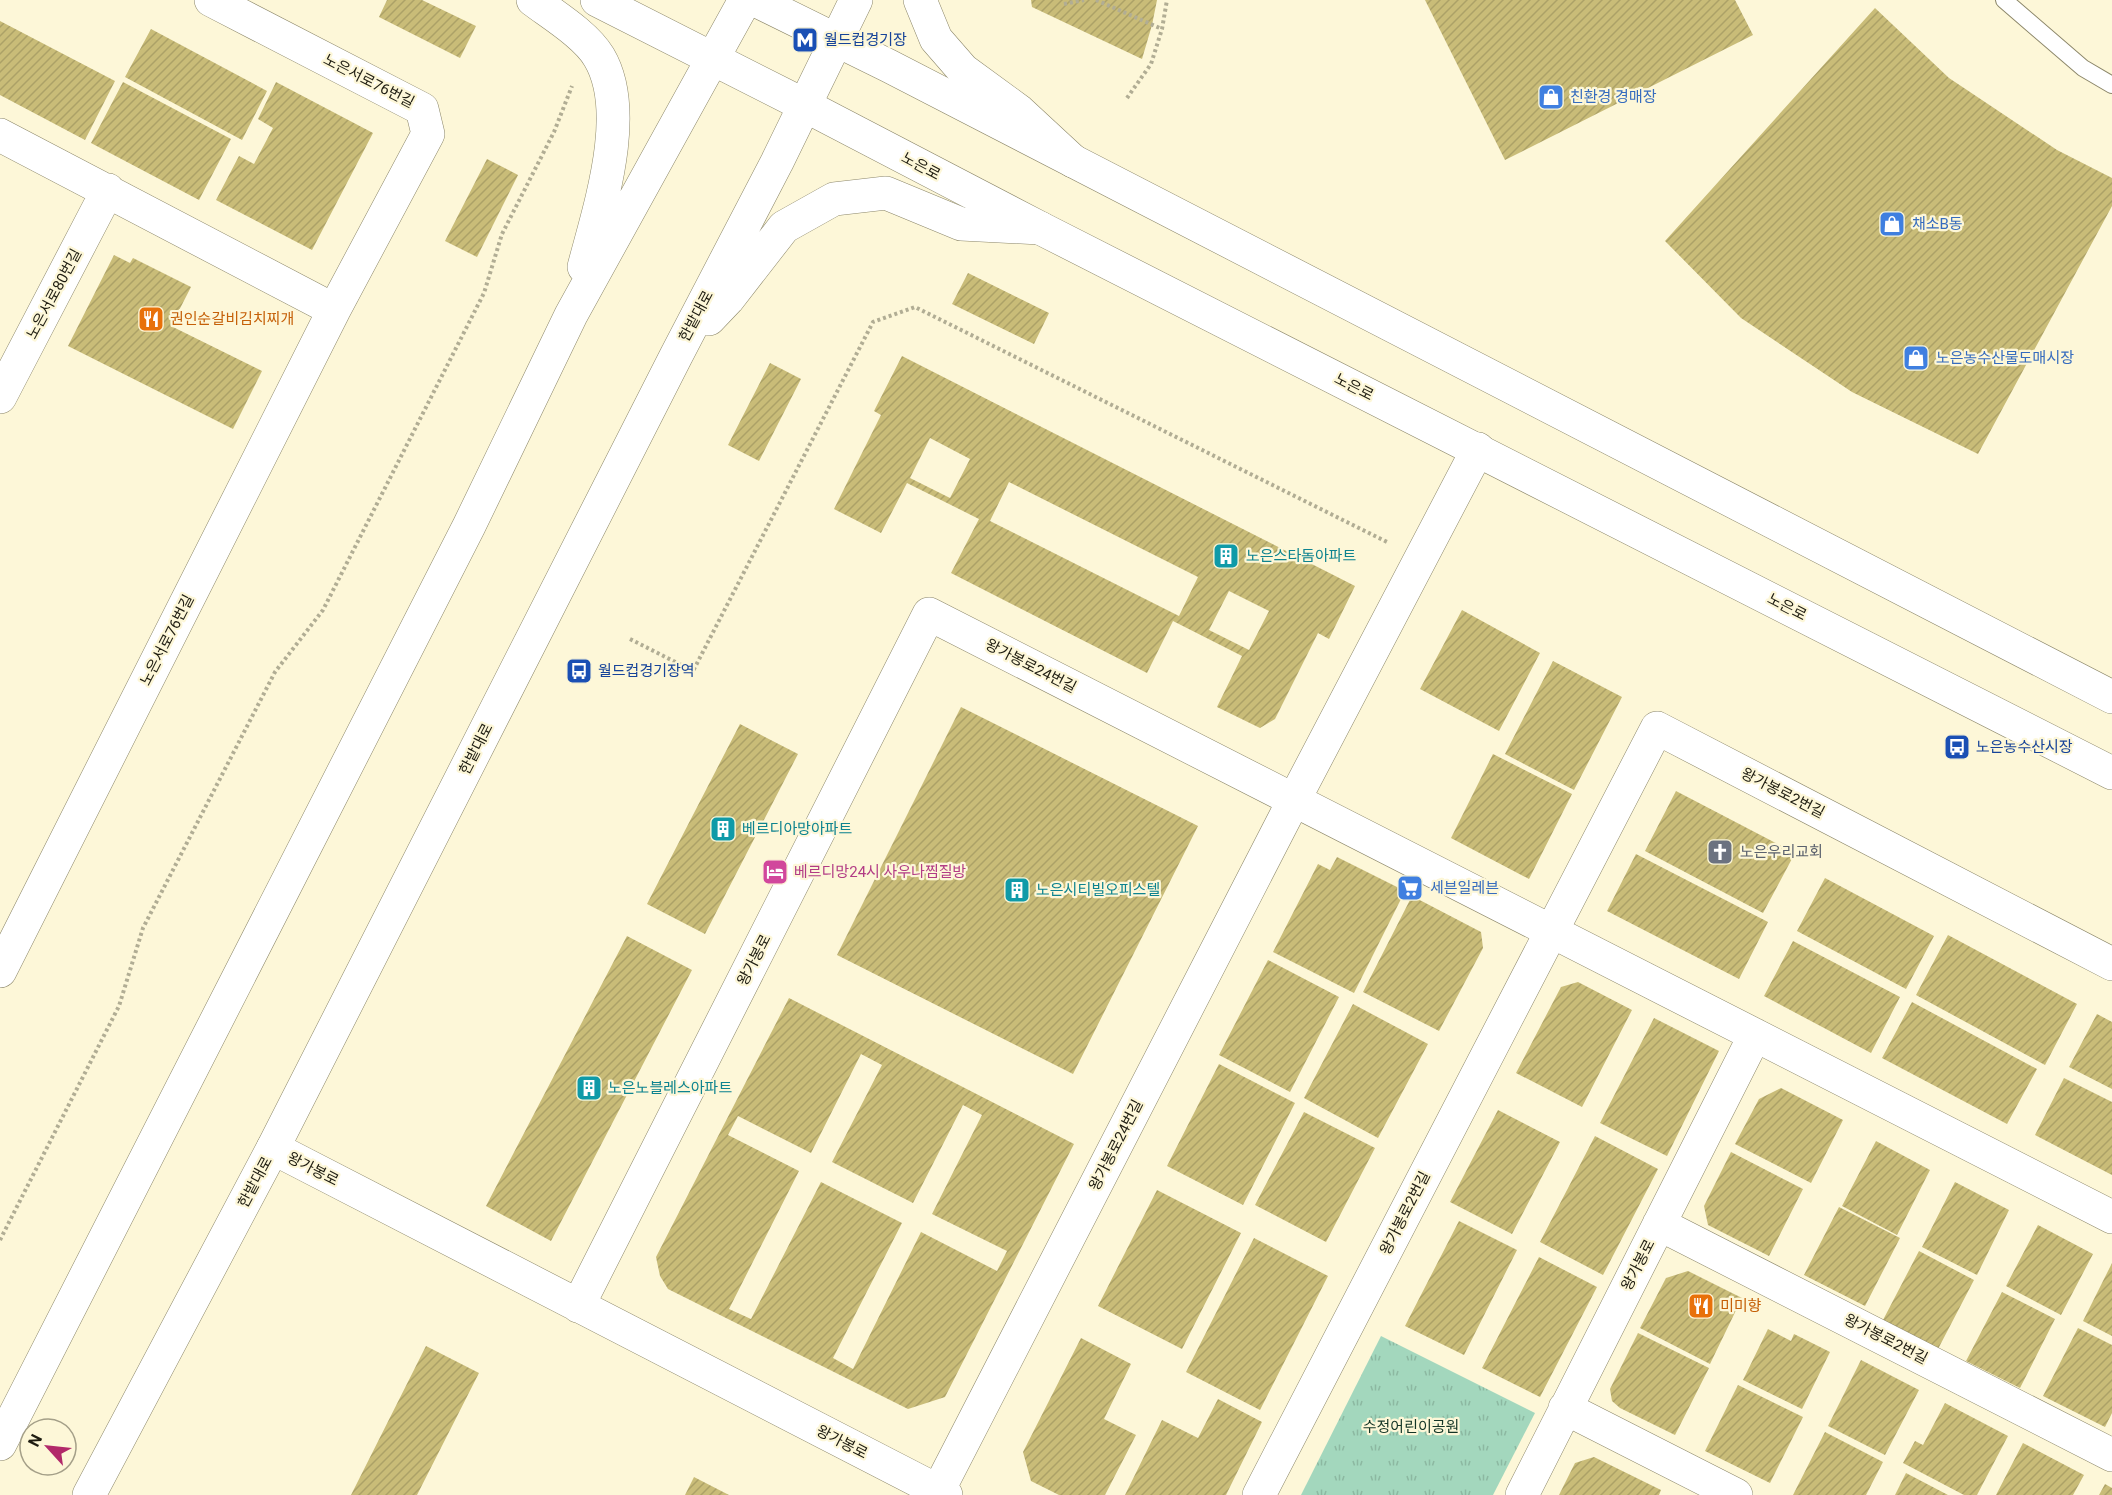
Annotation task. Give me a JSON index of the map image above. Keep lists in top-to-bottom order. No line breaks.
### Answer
{"streets":{"street":["노은서로76번길","노은로","노은서로80번길","한밭대로","왕가봉로24번길","왕가봉로2번길","왕가봉로"]},"crossings":[["노은로","한밭대로"],["노은로","왕가봉로24번길"],["한밭대로","왕가봉로"],["왕가봉로24번길","왕가봉로2번길"],["왕가봉로24번길","왕가봉로"],["왕가봉로2번길","왕가봉로"]],"parks":["수정어린이공원"],"places":{"metro station":["월드컵경기장"],"shop":["친환경 경매장","채소B동","노은농수산물도매시장"],"restaurant":["권인순갈비김치찌개","미미향"],"building":["노은스타돔아파트","베르디아망아파트","노은시티빌오피스텔","노은노블레스아파트"],"bus stop":["월드컵경기장역","노은농수산시장"],"church":["노은우리교회"],"hotel":["베르디망24시 사우나찜질방"],"supermarket":["세븐일레븐"]},"north":"top left"}
